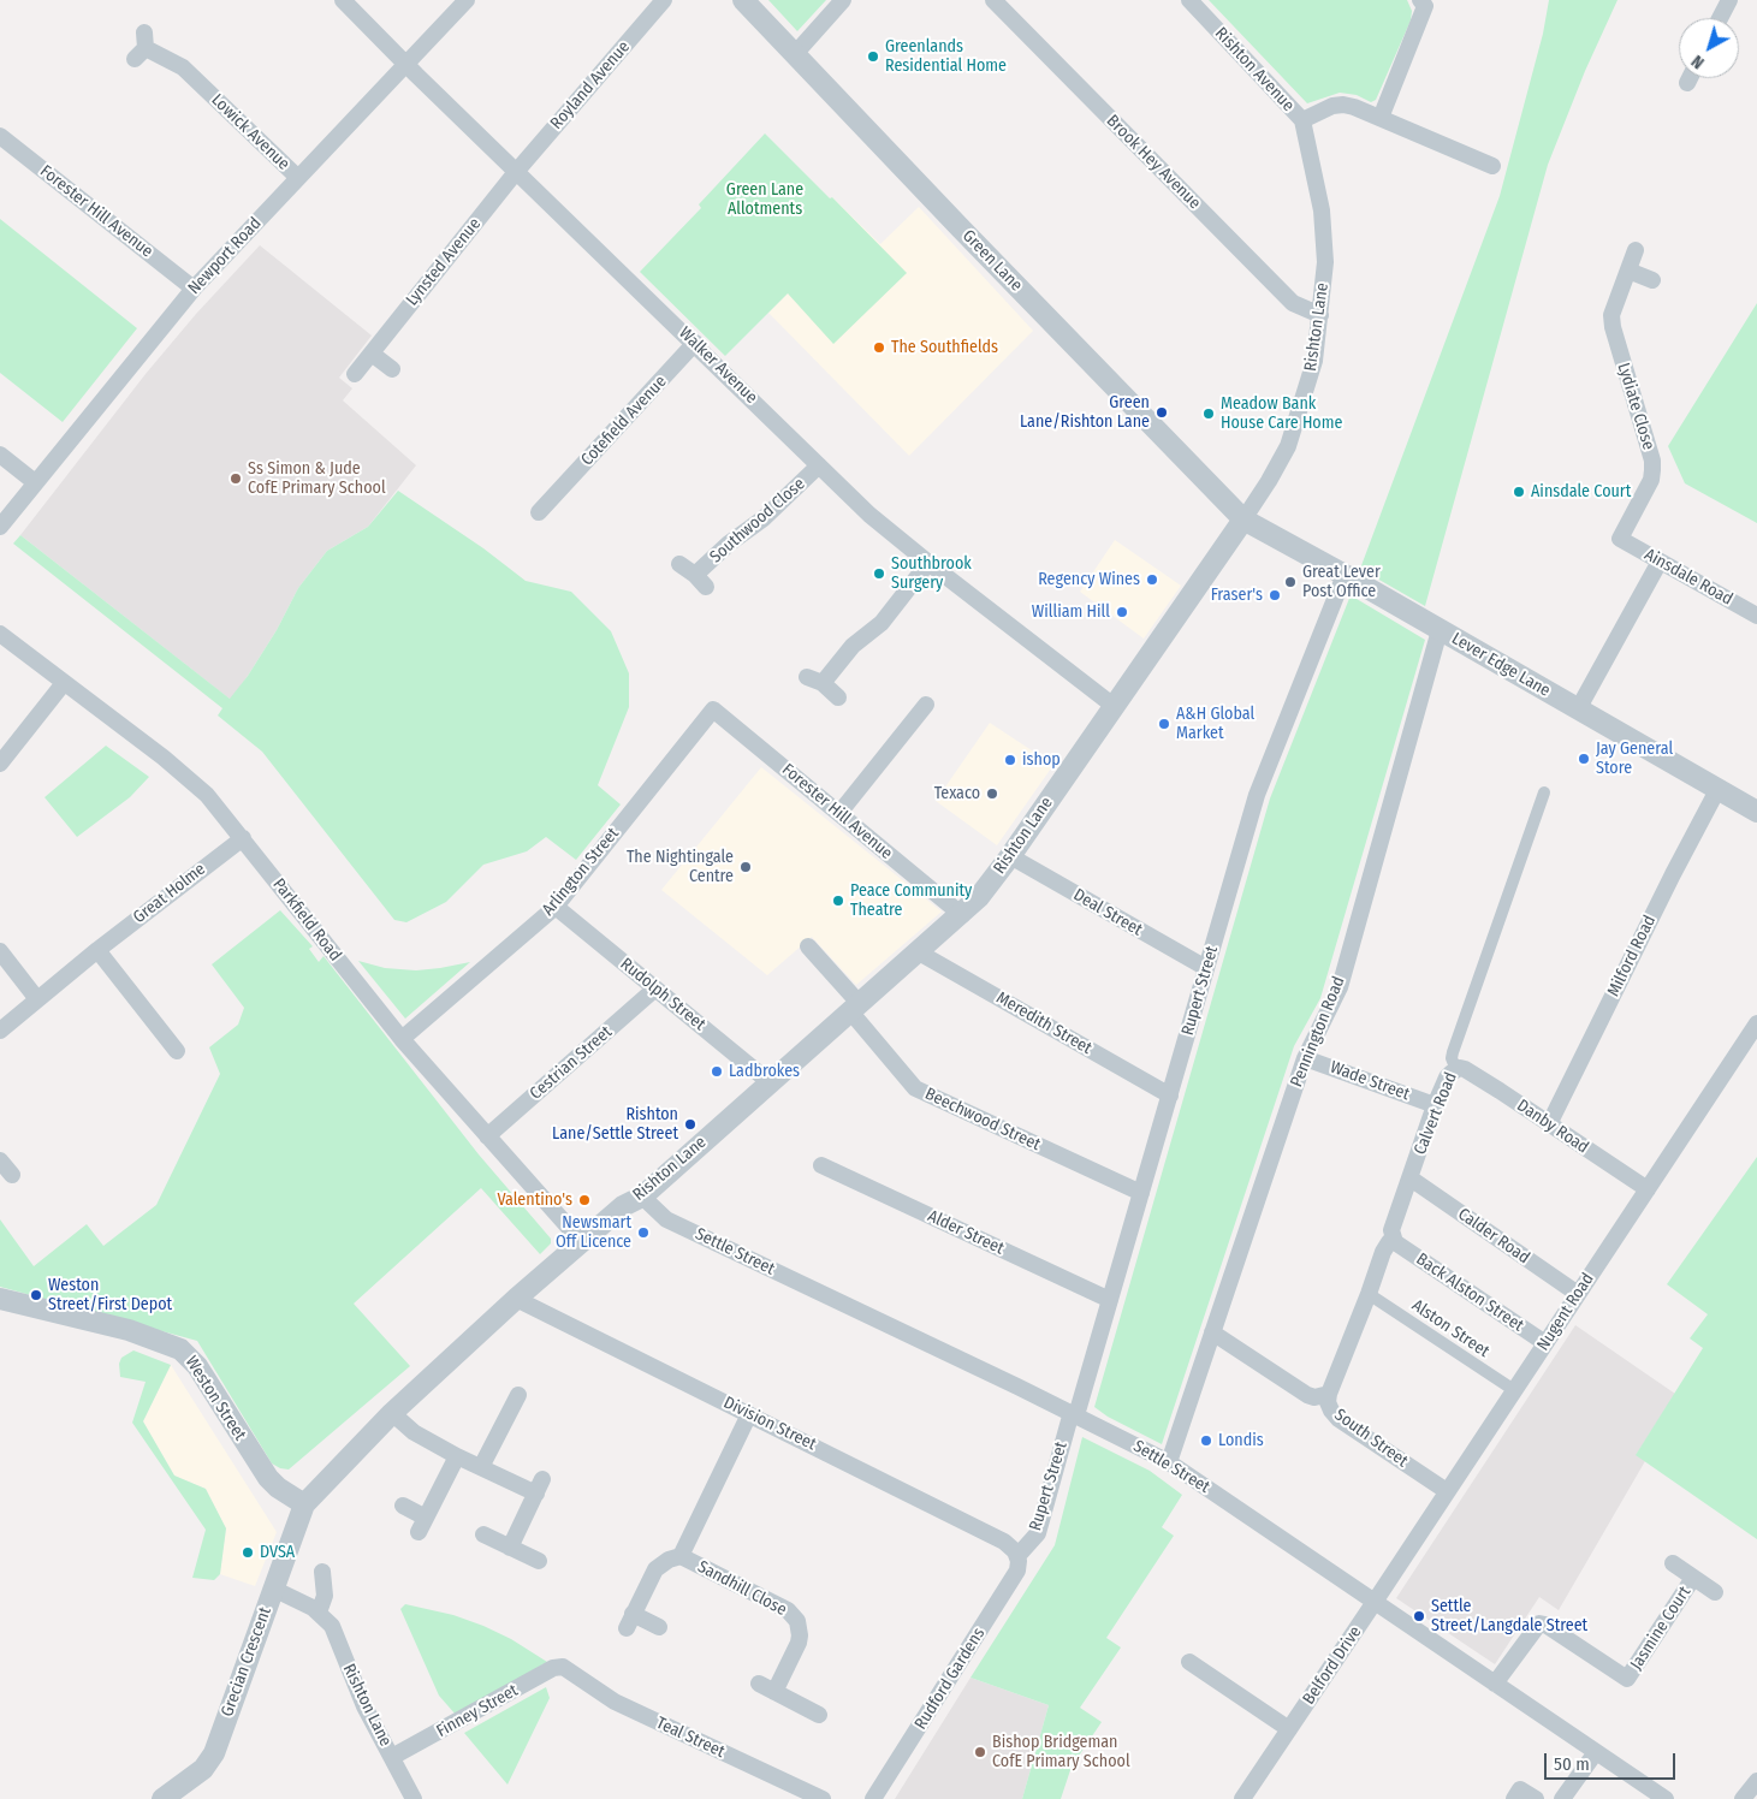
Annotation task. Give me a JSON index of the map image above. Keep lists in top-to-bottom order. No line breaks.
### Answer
{"streets":{"street":["Rishton Avenue","Royland Avenue","Lowick Avenue","Brook Hey Avenue","Forester Hill Avenue","Newport Road","Green Lane","Lynsted Avenue","Rishton Lane","Walker Avenue","Lydiate Close","Cotefield Avenue","Southwood Close","Ainsdale Road","Lever Edge Lane","Arlington Street","Great Holme","Deal Street","Parkfield Road","Milford Road","Rupert Street","Rudolph Street","Meredith Street","Pennington Road","Cestrian Street","Wade Street","Calvert Road","Beechwood Street","Danby Road","Alder Street","Calder Road","Settle Street","Back Alston Street","Nugent Road","Alston Street","Weston Street","Division Street","South Street","Sandhill Close","Jasmine Court","Grecian Crescent","Belford Drive","Rudford Gardens","Finney Street","Teal Street"]},"crossings":[["Rishton Avenue","Rishton Lane"],["Royland Avenue","Lynsted Avenue"],["Royland Avenue","Walker Avenue"],["Lowick Avenue","Newport Road"],["Brook Hey Avenue","Rishton Lane"],["Forester Hill Avenue","Newport Road"],["Forester Hill Avenue","Rishton Lane"],["Forester Hill Avenue","Arlington Street"],["Newport Road","Walker Avenue"],["Green Lane","Rishton Lane"],["Green Lane","Lever Edge Lane"],["Lynsted Avenue","Walker Avenue"],["Rishton Lane","Walker Avenue"],["Rishton Lane","Lever Edge Lane"],["Rishton Lane","Deal Street"],["Rishton Lane","Parkfield Road"],["Rishton Lane","Rudolph Street"],["Rishton Lane","Meredith Street"],["Rishton Lane","Beechwood Street"],["Rishton Lane","Settle Street"],["Rishton Lane","Weston Street"],["Rishton Lane","Division Street"],["Rishton Lane","Grecian Crescent"],["Rishton Lane","Finney Street"],["Walker Avenue","Cotefield Avenue"],["Walker Avenue","Southwood Close"],["Lydiate Close","Ainsdale Road"],["Lever Edge Lane","Milford Road"],["Lever Edge Lane","Rupert Street"],["Lever Edge Lane","Pennington Road"],["Arlington Street","Parkfield Road"],["Arlington Street","Rudolph Street"],["Great Holme","Parkfield Road"],["Deal Street","Rupert Street"],["Parkfield Road","Cestrian Street"],["Milford Road","Danby Road"],["Rupert Street","Meredith Street"],["Rupert Street","Beechwood Street"],["Rupert Street","Alder Street"],["Rupert Street","Settle Street"],["Rupert Street","Division Street"],["Rupert Street","Rudford Gardens"],["Rudolph Street","Cestrian Street"],["Pennington Road","Wade Street"],["Pennington Road","Settle Street"],["Pennington Road","South Street"],["Wade Street","Calvert Road"],["Calvert Road","Danby Road"],["Calvert Road","Calder Road"],["Calvert Road","Back Alston Street"],["Danby Road","Nugent Road"],["Calder Road","Nugent Road"],["Settle Street","Nugent Road"],["Settle Street","Jasmine Court"],["Settle Street","Belford Drive"],["Back Alston Street","Nugent Road"],["Nugent Road","Alston Street"],["Nugent Road","South Street"],["Nugent Road","Belford Drive"],["Weston Street","Grecian Crescent"],["Division Street","Sandhill Close"],["Division Street","Rudford Gardens"],["Finney Street","Teal Street"]],"parks":["Green Lane Allotments"],"places":["Greenlands Residential Home","The Southfields","Green Lane/Rishton Lane","Meadow Bank House Care Home","Ss Simon & Jude CofE Primary School","Ainsdale Court","Southbrook Surgery","Regency Wines","Great Lever Post Office","Fraser's","William Hill","A&H Global Market","Jay General Store","ishop","Texaco","The Nightingale Centre","Peace Community Theatre","Ladbrokes","Rishton Lane/Settle Street","Valentino's","Newsmart Off Licence","Weston Street/First Depot","Londis","DVSA","Settle Street/Langdale Street","Bishop Bridgeman CofE Primary School"],"scale_bar":"50 m","north":"bottom left"}
